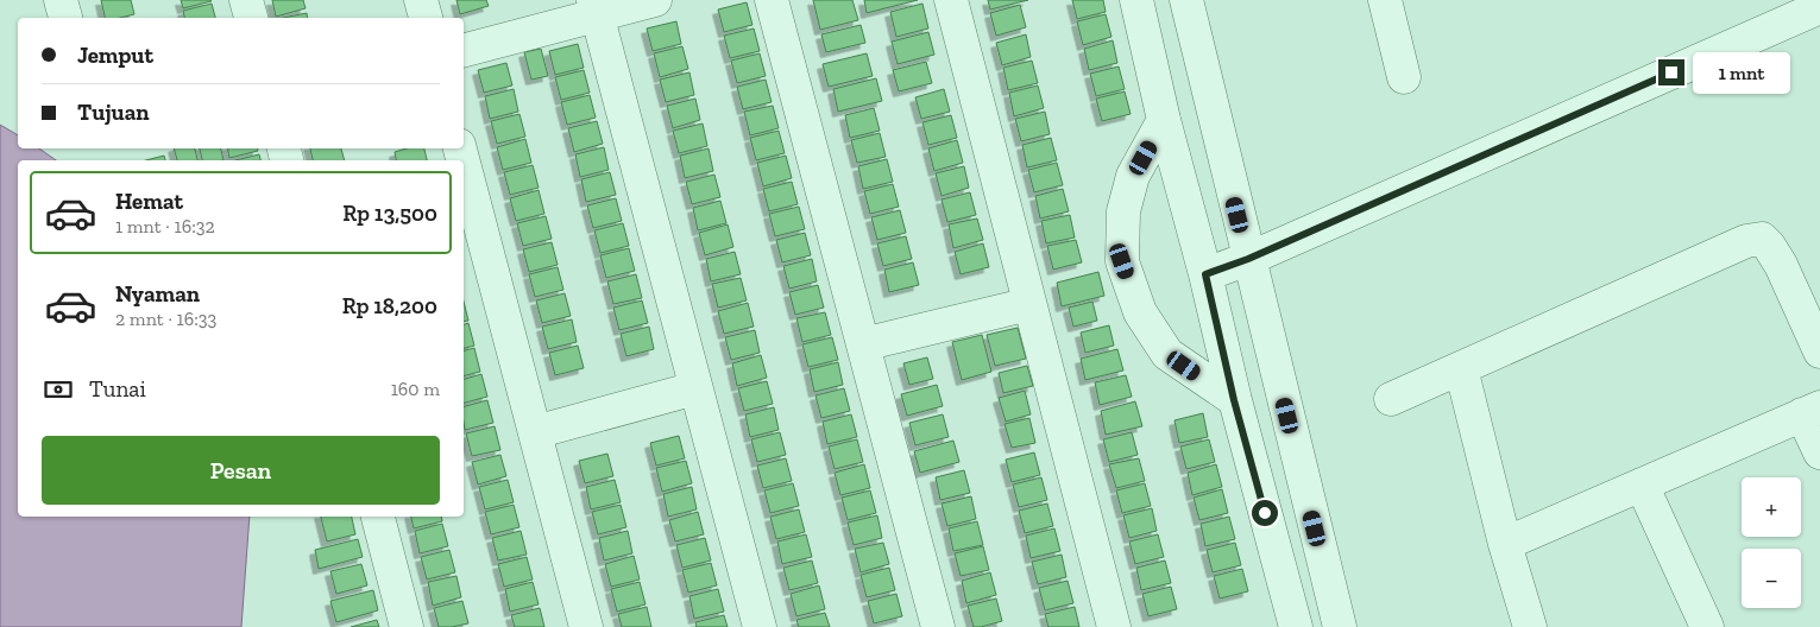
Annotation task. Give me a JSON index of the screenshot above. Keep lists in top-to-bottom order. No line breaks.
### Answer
{"page":{"banner":["Jemput","Tujuan"],"bubble":"1 mnt","list":[{"name":"Hemat","note":"1 mnt · 16:32","value":"Rp 13,500"},{"name":"Nyaman","note":"2 mnt · 16:33","value":"Rp 18,200"}],"pay":["Tunai","160 m"],"buttons":"Pesan","map_buttons":["+","−"]}}
